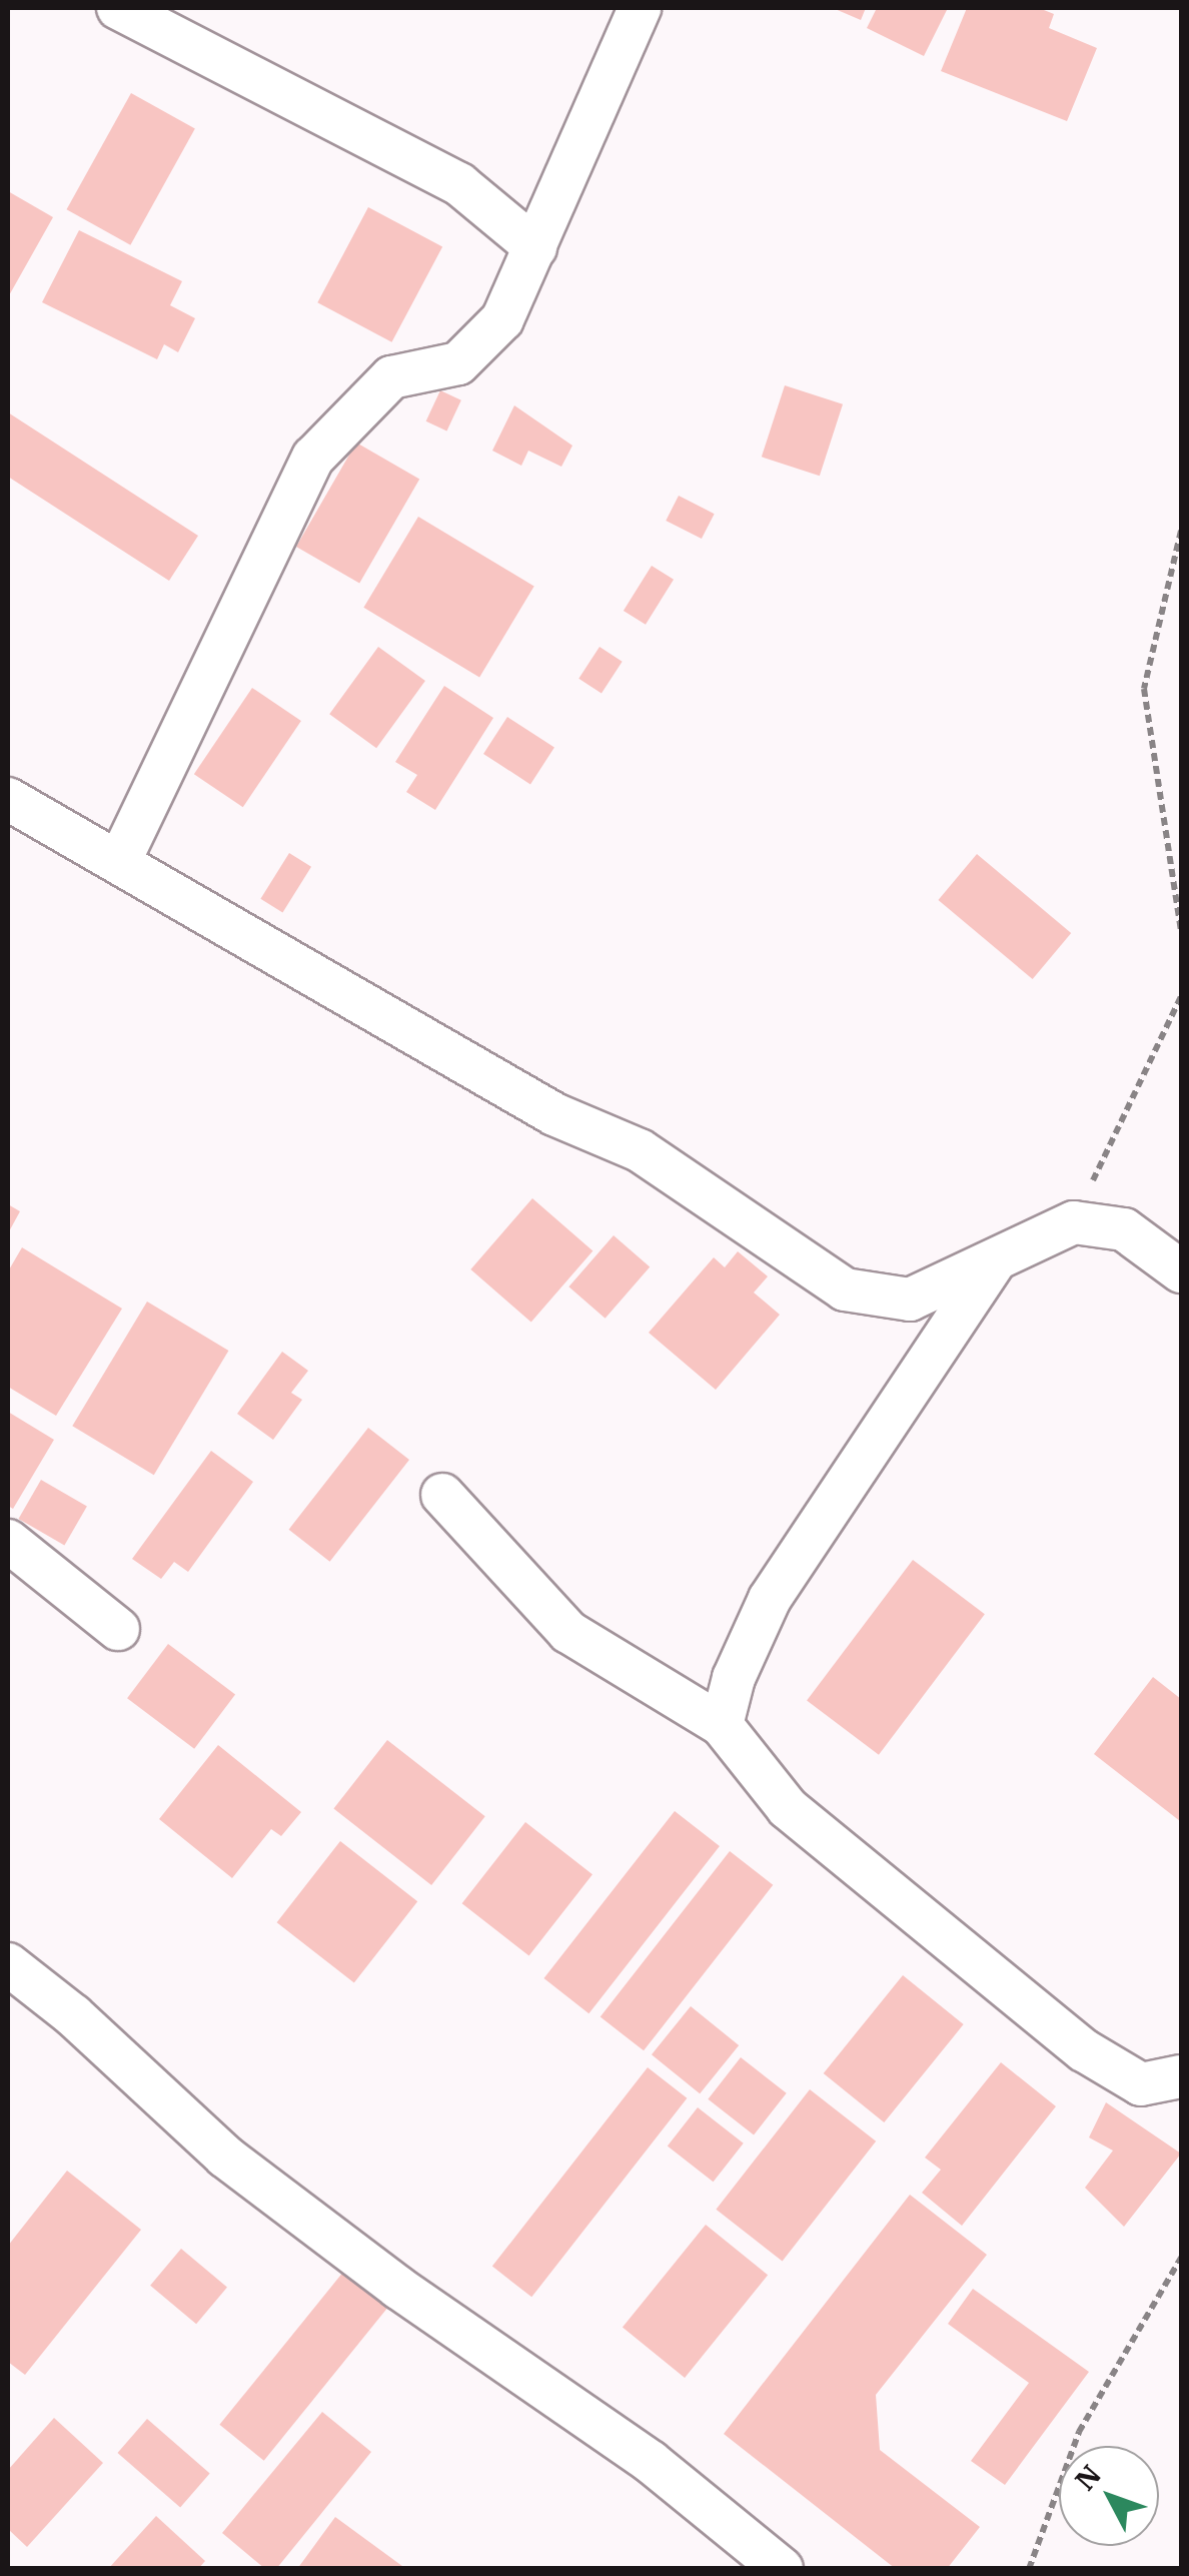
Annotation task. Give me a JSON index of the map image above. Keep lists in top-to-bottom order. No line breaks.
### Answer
{"north":"top left"}
